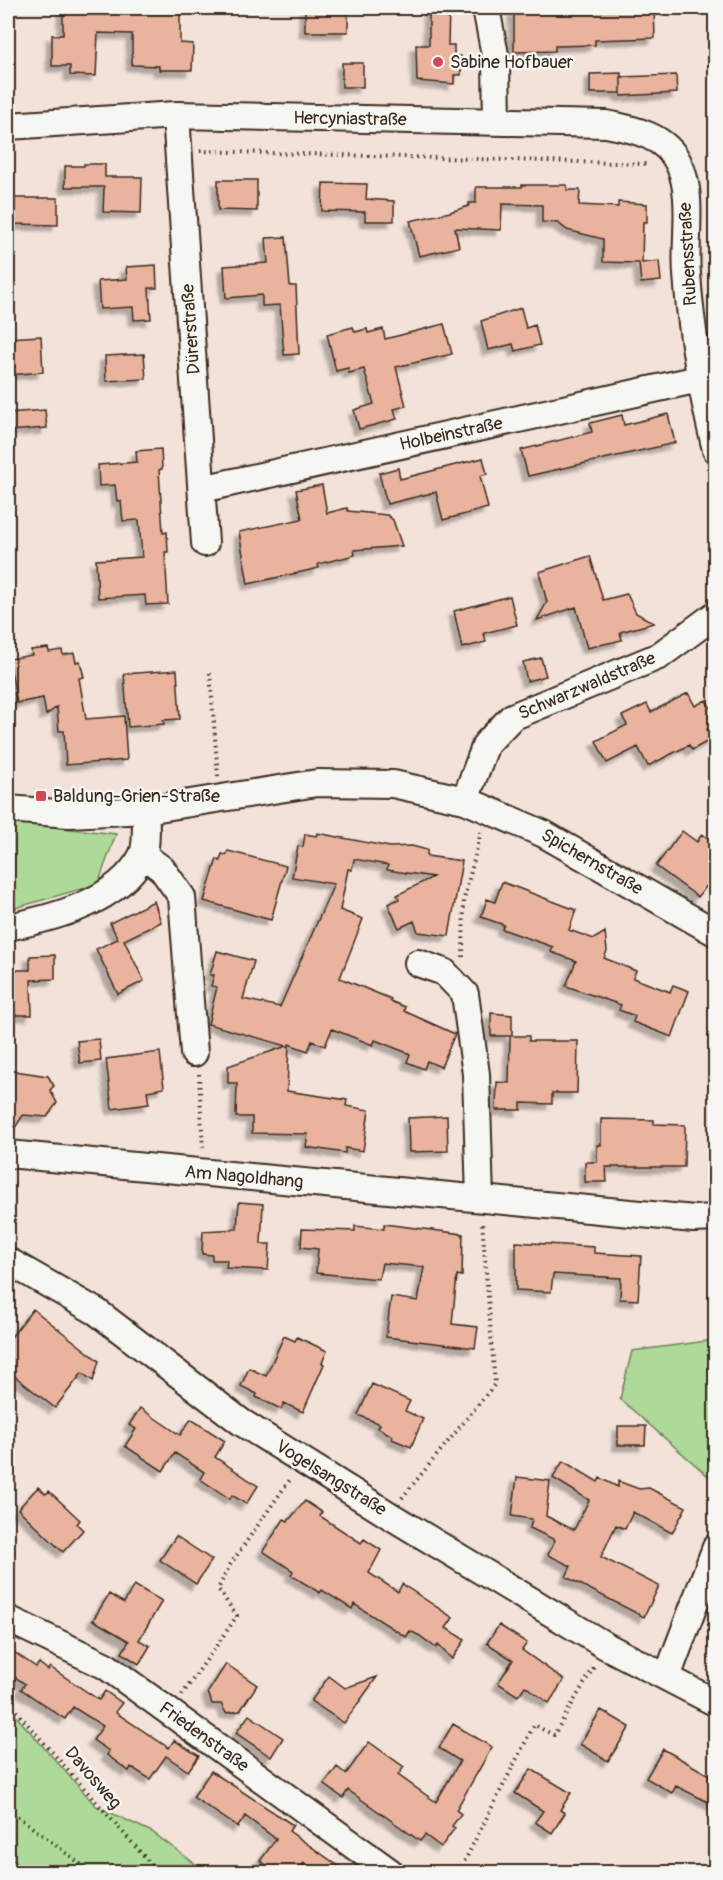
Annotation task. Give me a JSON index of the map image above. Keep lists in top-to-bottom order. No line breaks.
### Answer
{"streets":{"street":["Hercyniastraße","Rubensstraße","Dürerstraße","Holbeinstraße","Schwarzwaldstraße","Spichernstraße","Am Nagoldhang","Vogelsangstraße","Friedenstraße"],"path":["Davosweg"]},"crossings":[["Hercyniastraße","Rubensstraße"],["Hercyniastraße","Dürerstraße"],["Rubensstraße","Holbeinstraße"],["Dürerstraße","Holbeinstraße"],["Schwarzwaldstraße","Spichernstraße"]],"places":{"other":["Sabine Hofbauer"],"transit":["Baldung-Grien-Straße"]}}
